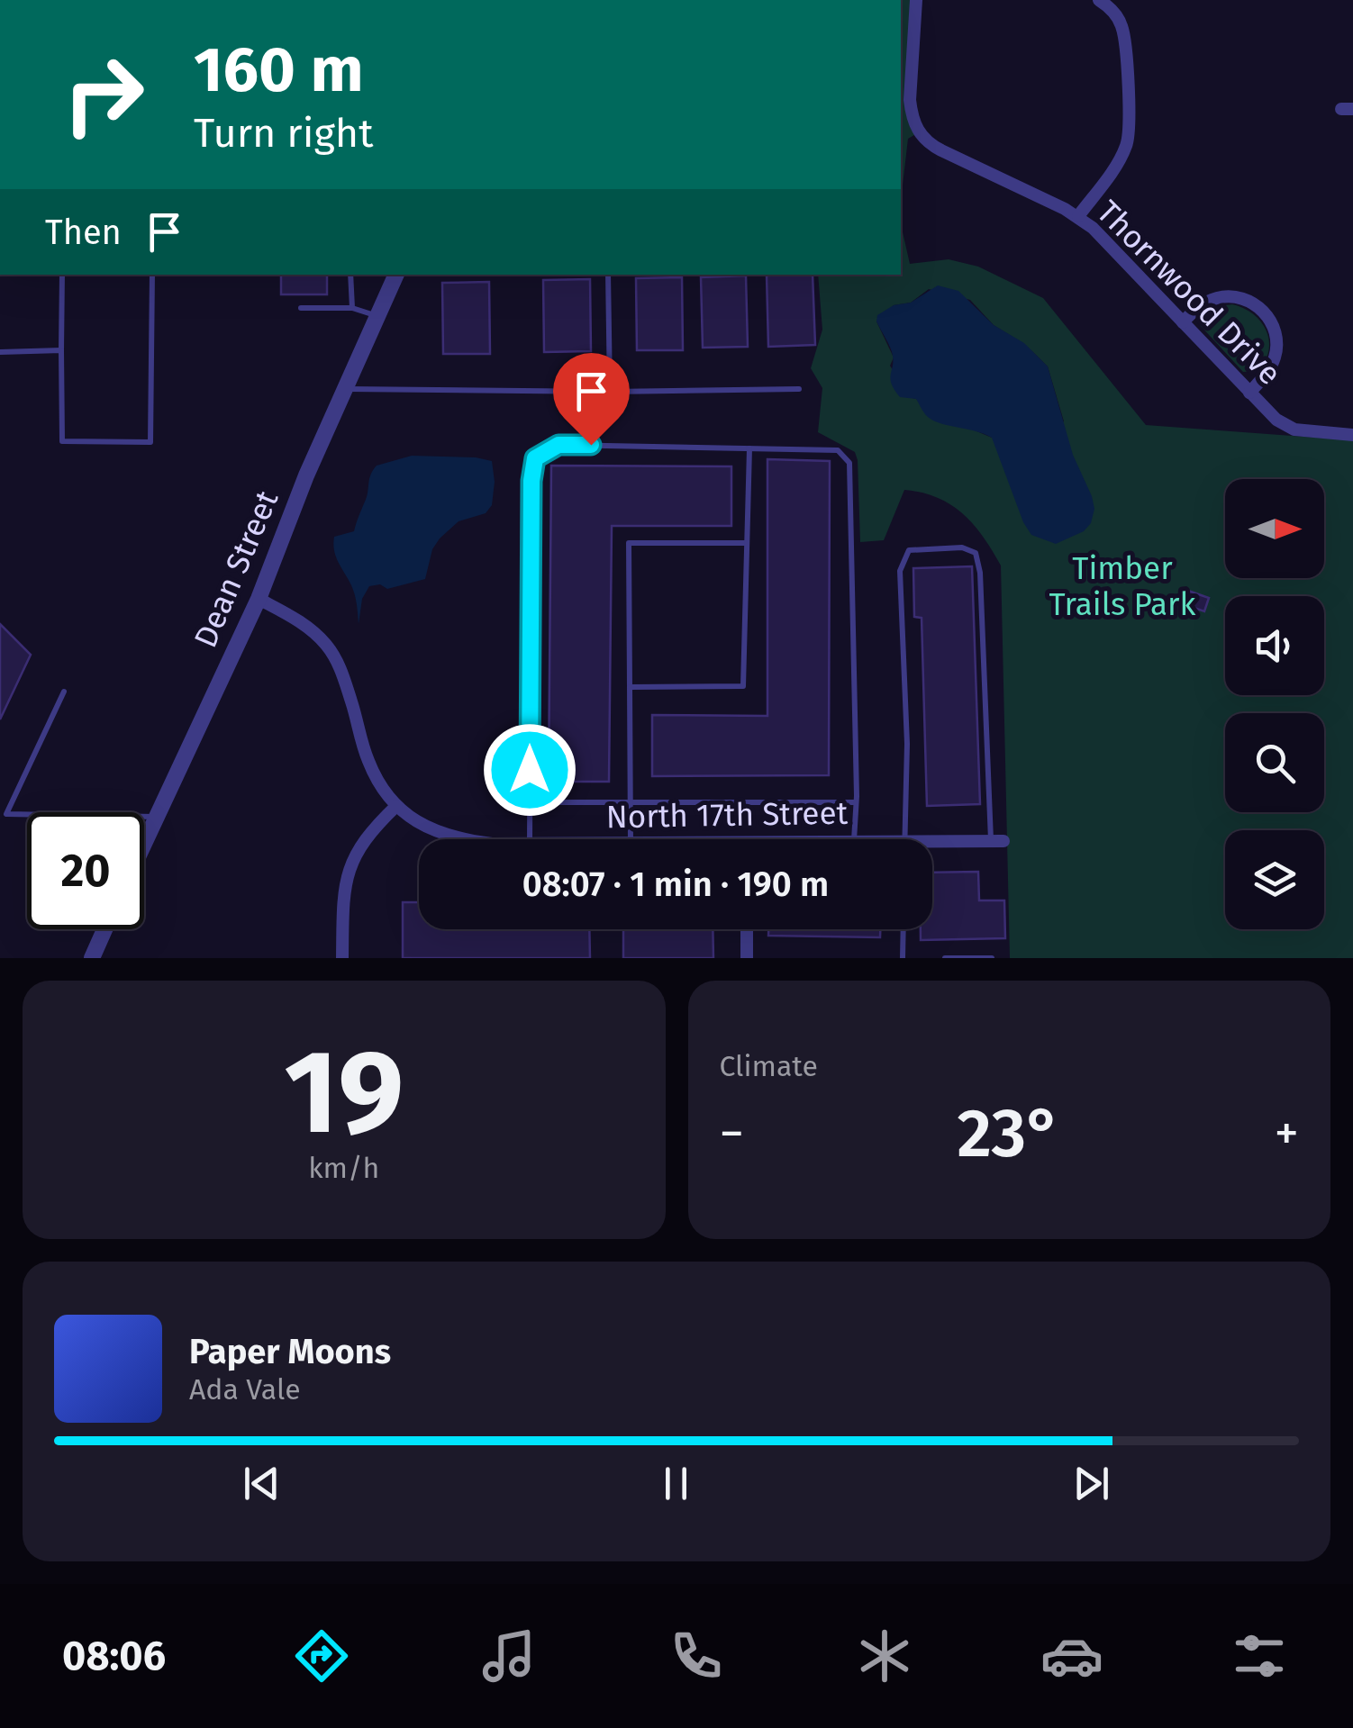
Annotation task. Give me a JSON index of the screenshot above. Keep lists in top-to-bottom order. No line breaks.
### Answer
{"streets":{"street":["Thornwood Drive","Dean Street","North 17th Street"]},"crossings":[["Dean Street","North 17th Street"]],"parks":["Timber Trails Park"],"north":"right","page":{"turn":["160 m","Turn right"],"then":"Then","limit":"20","trip":"08:07 · 1 min · 190 m","tile":[["19","km/h"],"Climate"],"heat":["−","23°","+"],"song":["Paper Moons","Ada Vale"],"tabs":"08:06"}}
